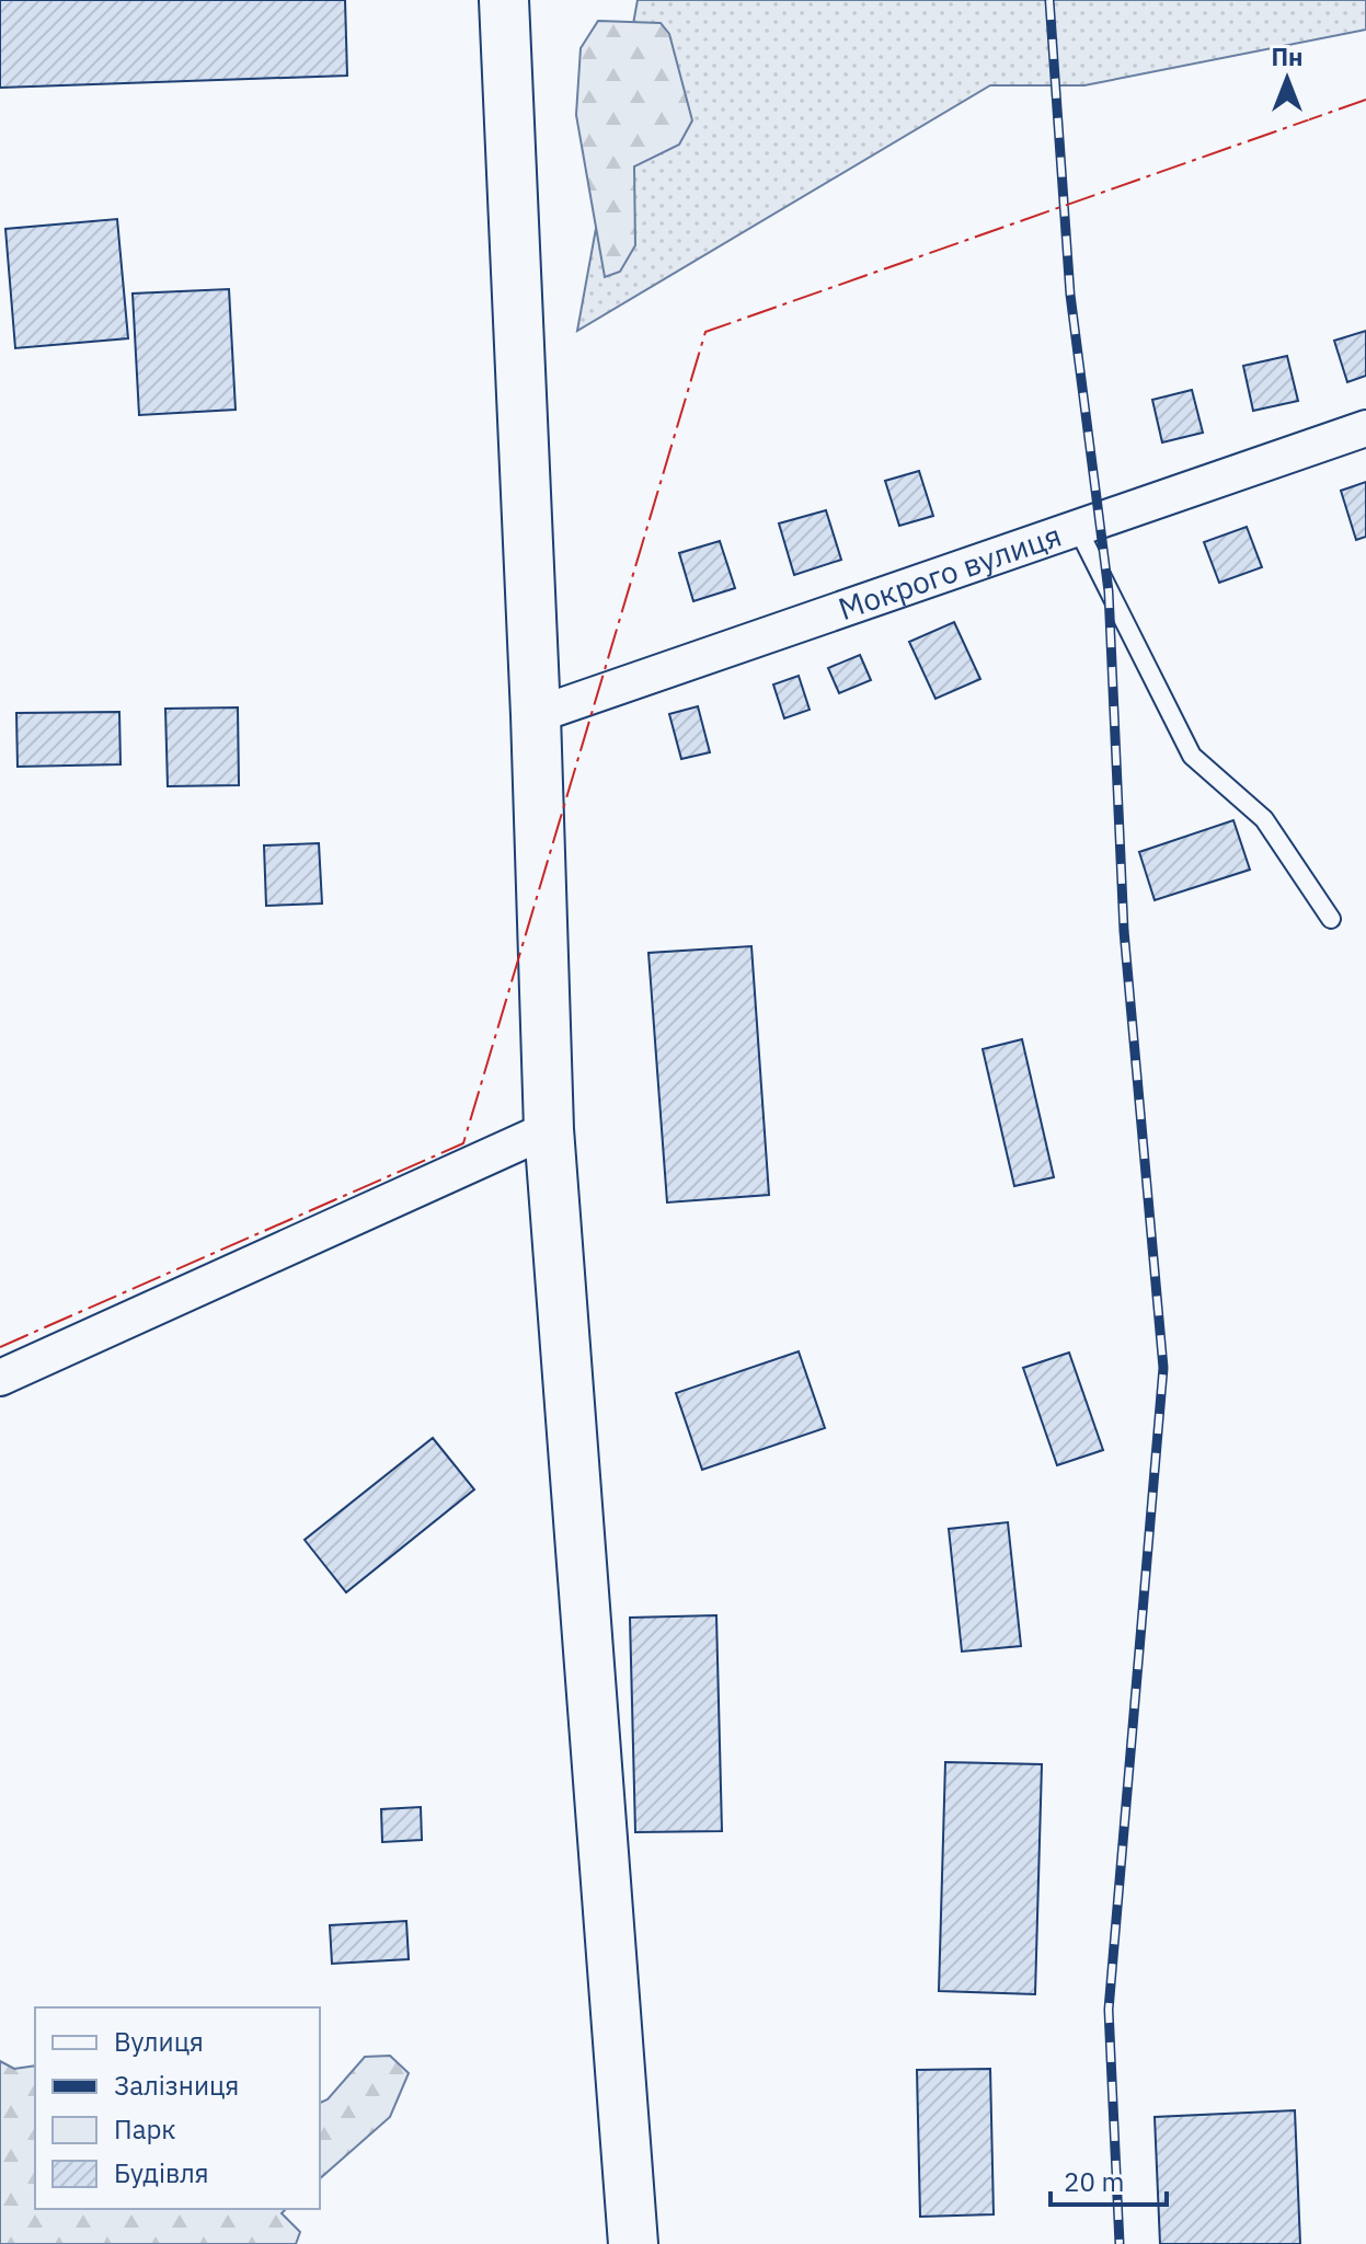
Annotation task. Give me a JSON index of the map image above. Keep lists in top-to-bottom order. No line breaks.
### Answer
{"streets":{"street":["Мокрого вулиця"]},"legend":["Вулиця","Залізниця","Парк","Будівля"],"scale_bar":"20 m","north":"top"}
